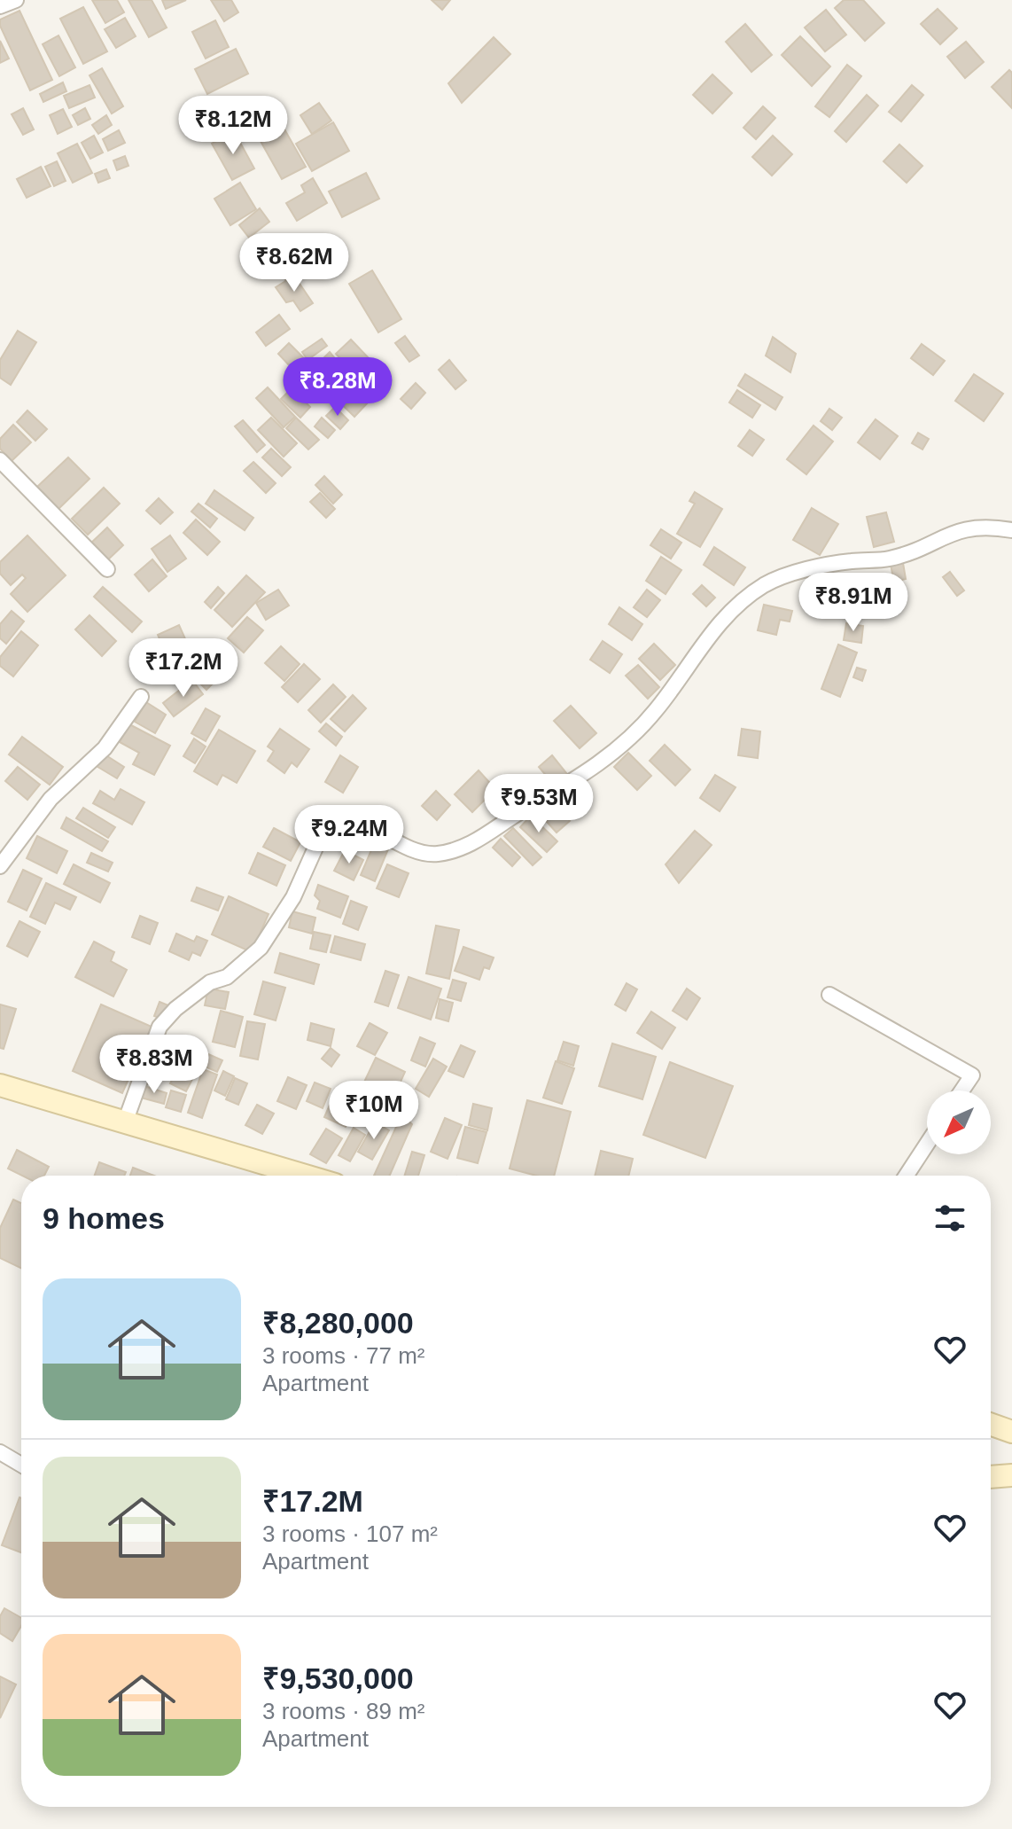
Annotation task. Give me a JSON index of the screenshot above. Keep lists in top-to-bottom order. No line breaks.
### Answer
{"north":"bottom left","page":{"price":["₹8.12M","₹8.62M","₹8.28M","₹8.91M","₹17.2M","₹9.53M","₹9.24M","₹8.83M","₹10M"],"heading":"9 homes","list":[{"name":"₹8,280,000","note":"3 rooms · 77 m² · Apartment"},{"name":"₹17.2M","note":"3 rooms · 107 m² · Apartment"},{"name":"₹9,530,000","note":"3 rooms · 89 m² · Apartment"}]}}
